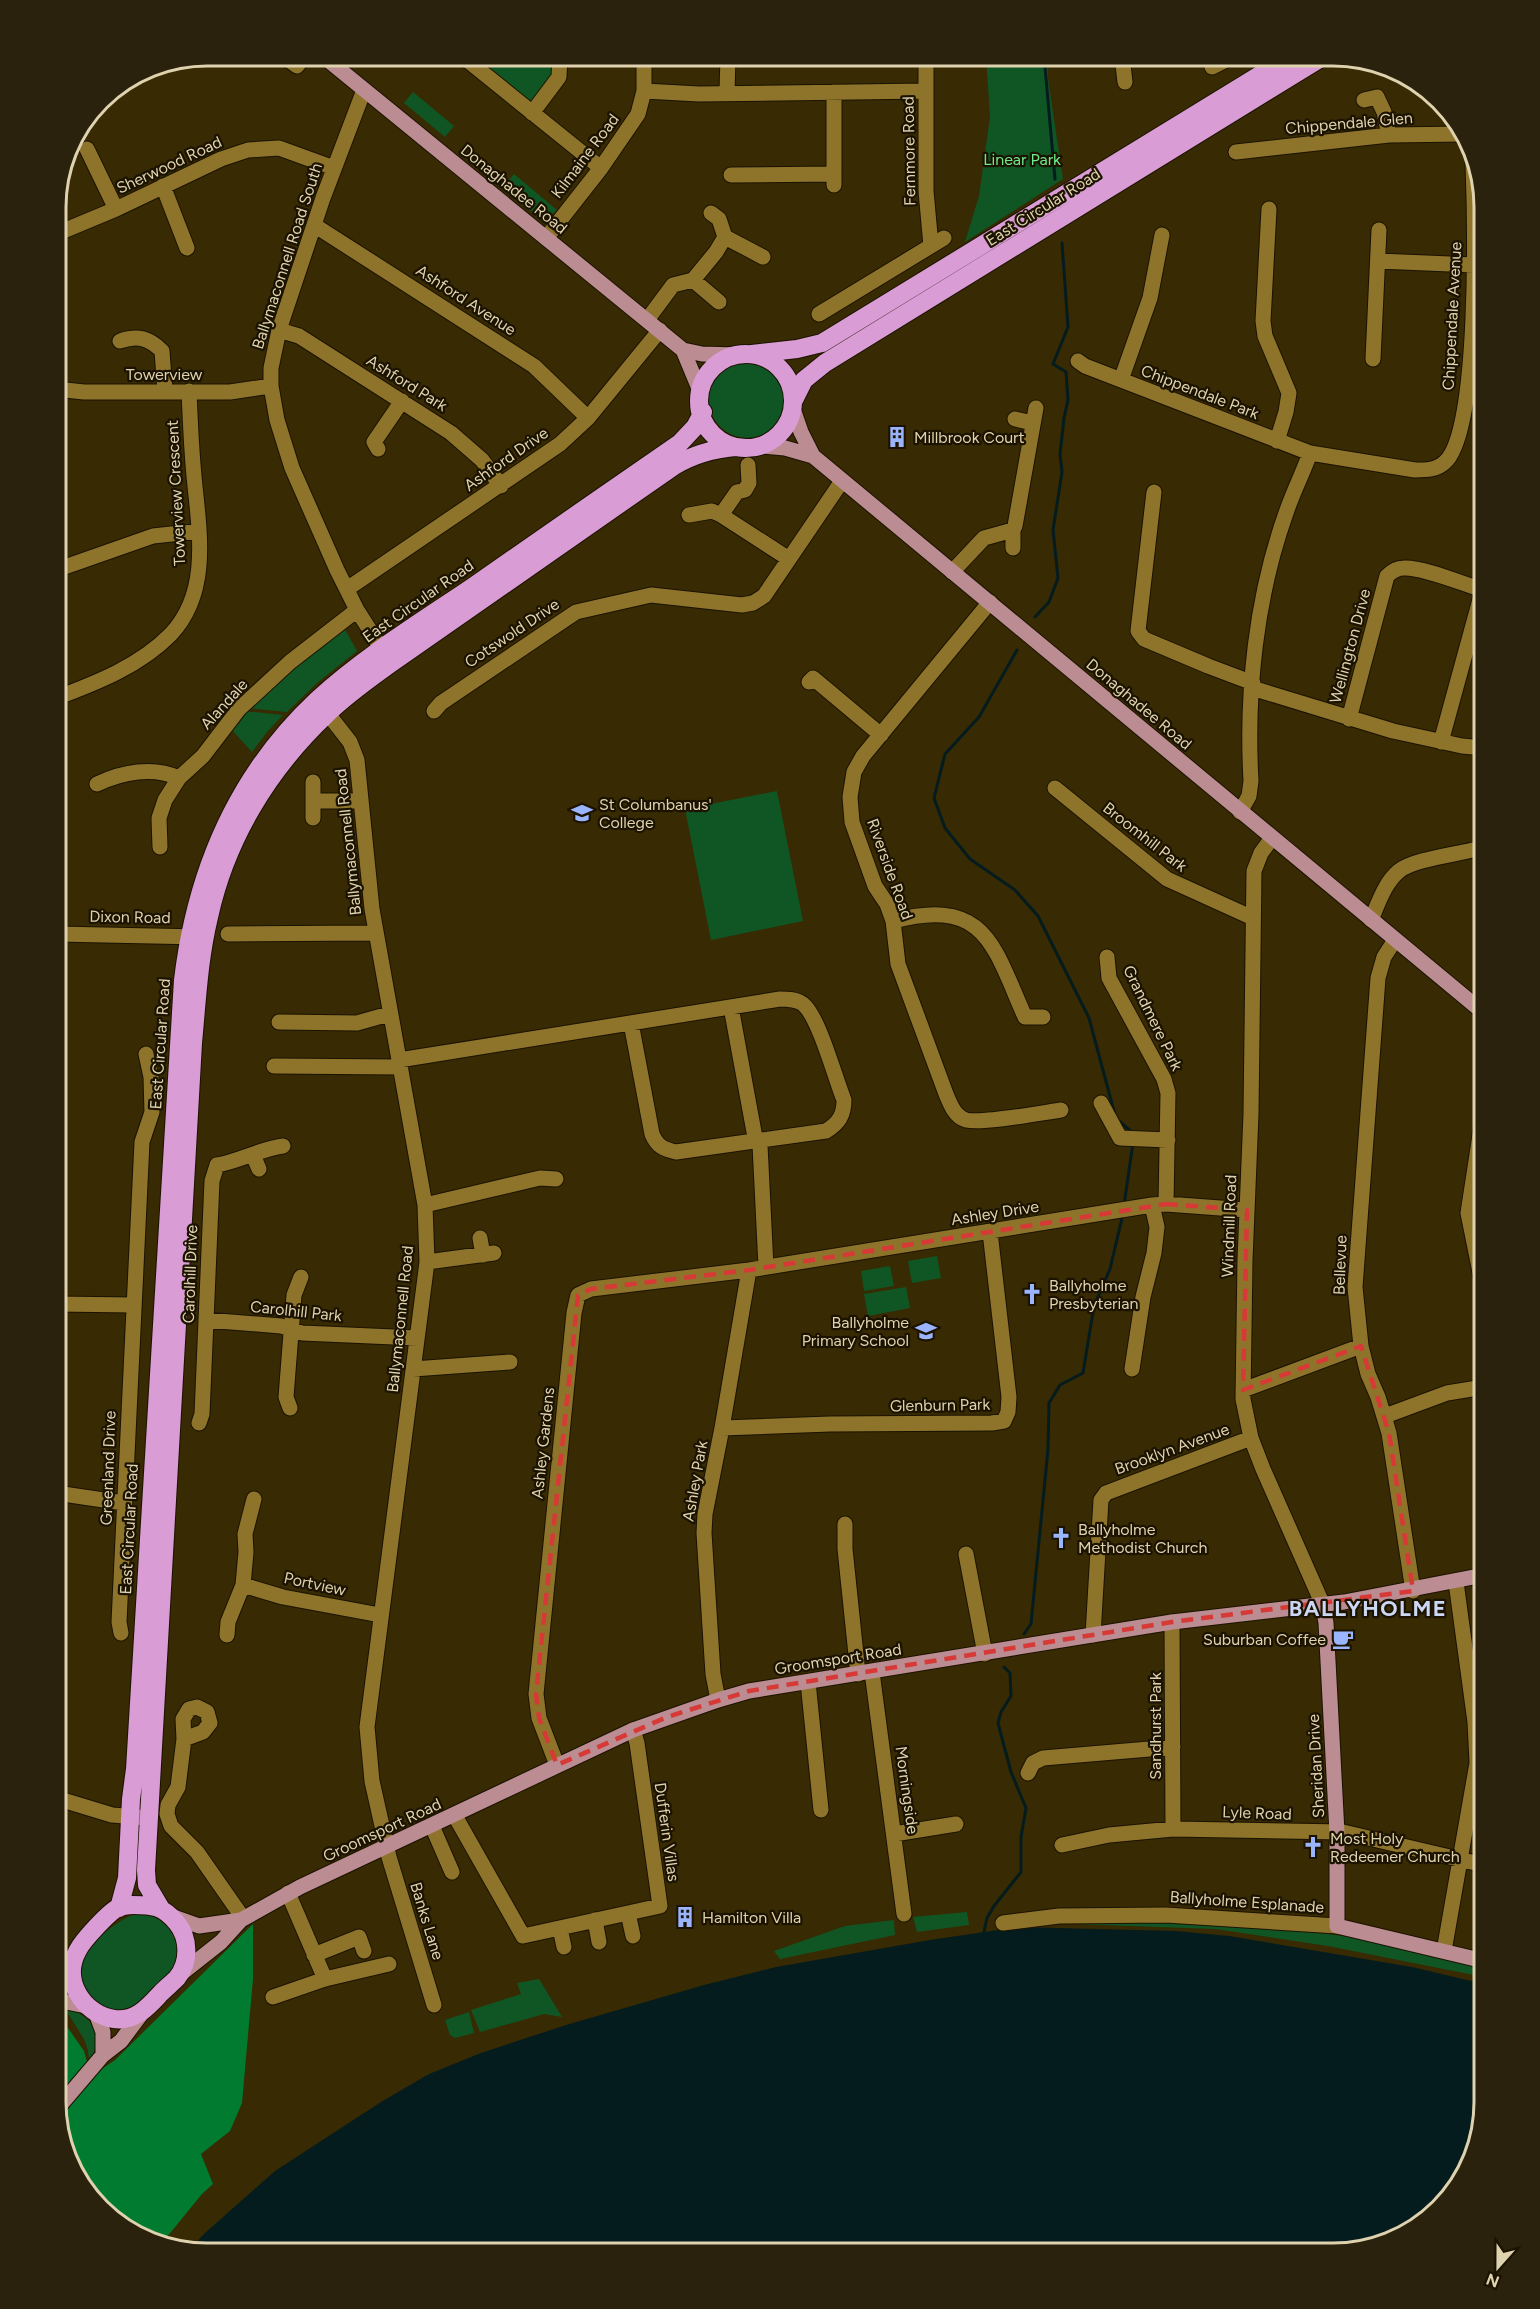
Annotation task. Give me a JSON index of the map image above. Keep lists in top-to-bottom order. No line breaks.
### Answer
{"streets":{"highway":["East Circular Road"],"main road":["Donaghadee Road","Groomsport Road","Sheridan Drive","Ballyholme Esplanade"],"street":["Chippendale Glen","Fernmore Road","Kilmaine Road","Sherwood Road","Ballymaconnell Road South","Ashford Avenue","Chippendale Avenue","Towerview","Ashford Park","Chippendale Park","Ashford Drive","Towerview Crescent","Cotswold Drive","Wellington Drive","Alandale","Broomhill Park","Ballymaconnell Road","Riverside Road","Dixon Road","Grandmere Park","Ashley Drive","Windmill Road","Bellevue","Carolhill Drive","Carolhill Park","Glenburn Park","Ashley Gardens","Brooklyn Avenue","Greenland Drive","Ashley Park","Portview","Sandhurst Park","Morningside","Lyle Road","Dufferin Villas","Banks Lane"]},"crossings":[["Kilmaine Road","Donaghadee Road"],["Sherwood Road","Ballymaconnell Road South"],["Donaghadee Road","East Circular Road"],["Donaghadee Road","Ballymaconnell Road South"],["Donaghadee Road","Ashford Drive"],["Donaghadee Road","Cotswold Drive"],["Donaghadee Road","Riverside Road"],["Donaghadee Road","Windmill Road"],["Donaghadee Road","Bellevue"],["East Circular Road","Ballymaconnell Road South"],["East Circular Road","Ballymaconnell Road"],["East Circular Road","Dixon Road"],["Ballymaconnell Road South","Ashford Avenue"],["Ballymaconnell Road South","Towerview"],["Ballymaconnell Road South","Ashford Park"],["Ballymaconnell Road South","Ashford Drive"],["Ballymaconnell Road South","Alandale"],["Ashford Avenue","Ashford Drive"],["Chippendale Avenue","Chippendale Park"],["Towerview","Towerview Crescent"],["Ashford Park","Ashford Drive"],["Broomhill Park","Windmill Road"],["Ballymaconnell Road","Carolhill Park"],["Ballymaconnell Road","Portview"],["Ballymaconnell Road","Groomsport Road"],["Ballymaconnell Road","Banks Lane"],["Grandmere Park","Ashley Drive"],["Ashley Drive","Windmill Road"],["Ashley Drive","Glenburn Park"],["Ashley Drive","Ashley Gardens"],["Ashley Drive","Ashley Park"],["Windmill Road","Brooklyn Avenue"],["Windmill Road","Groomsport Road"],["Windmill Road","Sheridan Drive"],["Bellevue","Groomsport Road"],["Carolhill Drive","Carolhill Park"],["Glenburn Park","Ashley Park"],["Ashley Gardens","Ashley Park"],["Ashley Gardens","Groomsport Road"],["Brooklyn Avenue","Groomsport Road"],["Ashley Park","Groomsport Road"],["Groomsport Road","Sandhurst Park"],["Groomsport Road","Sheridan Drive"],["Groomsport Road","Morningside"],["Groomsport Road","Dufferin Villas"],["Groomsport Road","Banks Lane"],["Sandhurst Park","Lyle Road"],["Sheridan Drive","Lyle Road"],["Sheridan Drive","Ballyholme Esplanade"]],"districts":["BALLYHOLME"],"parks":["Linear Park"],"places":{"building":["Millbrook Court","Hamilton Villa"],"school or university":["St Columbanus' College","Ballyholme Primary School"],"church":["Ballyholme Presbyterian","Ballyholme Methodist Church","Most Holy Redeemer Church"],"cafe":["Suburban Coffee"]},"north":"bottom"}
